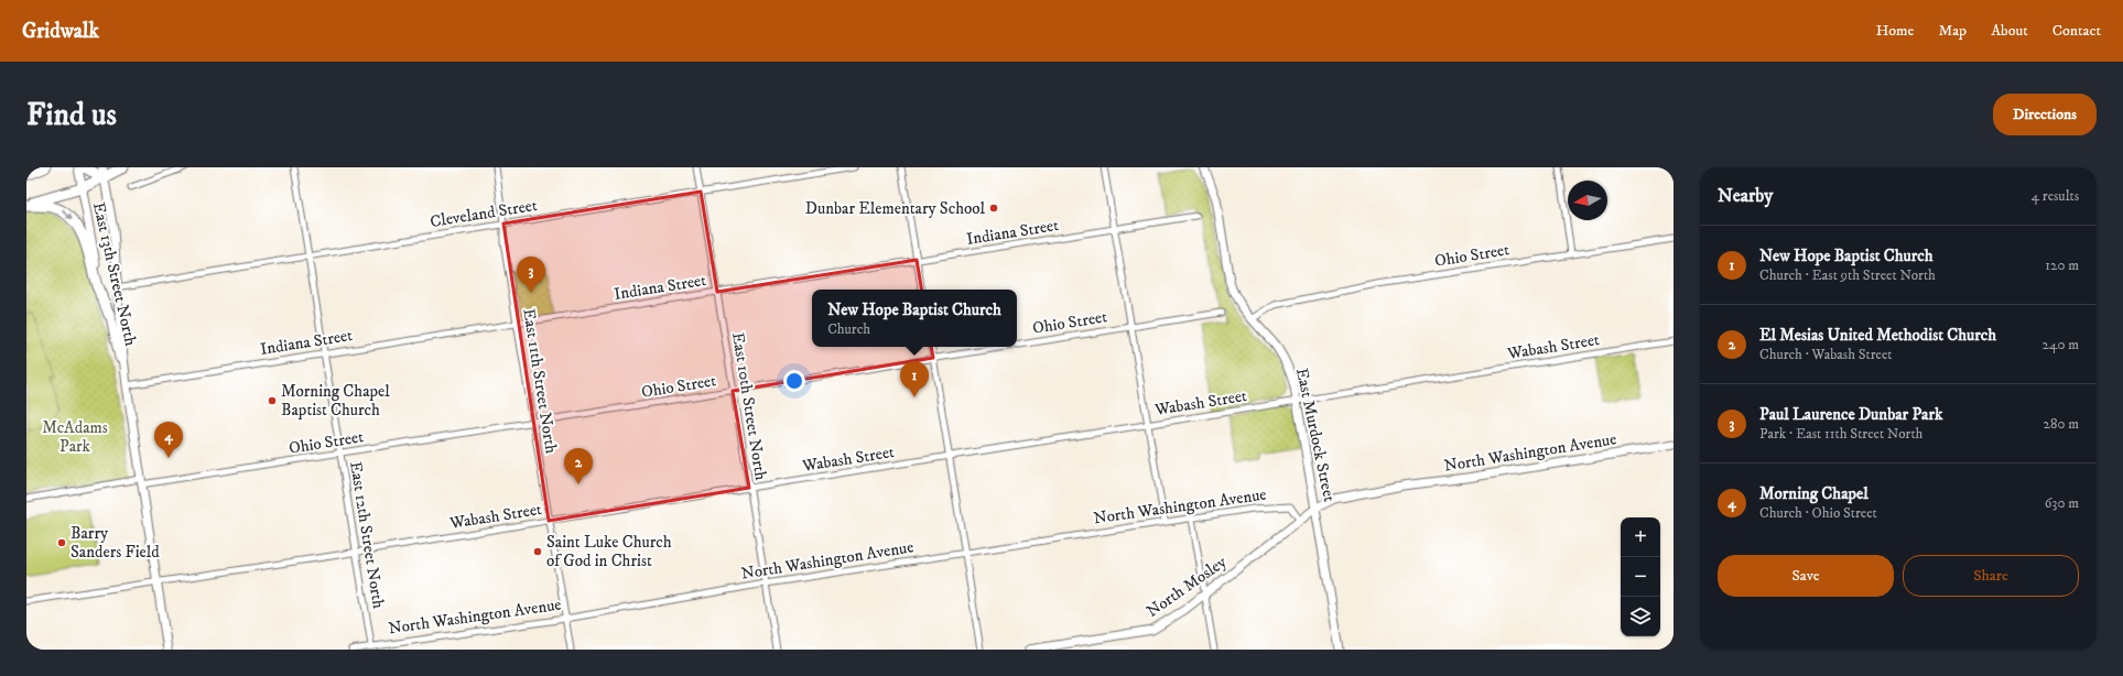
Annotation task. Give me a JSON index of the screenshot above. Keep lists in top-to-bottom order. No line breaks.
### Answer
{"streets":{"street":["Cleveland Street","Indiana Street","Ohio Street","East 13th Street North","Wabash Street","East 11th Street North","East 10th Street North","East Murdock Street","North Washington Avenue","East 12th Street North","North Mosley"]},"crossings":[["Cleveland Street","East 13th Street North"],["Cleveland Street","East 11th Street North"],["Cleveland Street","East 10th Street North"],["Cleveland Street","East 12th Street North"],["Indiana Street","East 13th Street North"],["Indiana Street","East 11th Street North"],["Indiana Street","East 10th Street North"],["Indiana Street","East 12th Street North"],["Ohio Street","East 13th Street North"],["Ohio Street","East 11th Street North"],["Ohio Street","East 10th Street North"],["Ohio Street","East Murdock Street"],["Ohio Street","East 12th Street North"],["East 13th Street North","Wabash Street"],["Wabash Street","East 11th Street North"],["Wabash Street","East 10th Street North"],["Wabash Street","East Murdock Street"],["Wabash Street","East 12th Street North"],["East 11th Street North","North Washington Avenue"],["East 10th Street North","North Washington Avenue"],["East Murdock Street","North Washington Avenue"],["East Murdock Street","North Mosley"],["North Washington Avenue","East 12th Street North"],["North Washington Avenue","North Mosley"]],"parks":["McAdams Park"],"places":["Dunbar Elementary School","Morning Chapel Baptist Church","Barry Sanders Field","Saint Luke Church of God in Christ"],"north":"left","page":{"header":"Gridwalk","nav":["Home","Map","About","Contact"],"buttons":["Directions",["Save","Share"]],"title":"Find us","heading":["Nearby","4 results"],"list":[{"mark":"1","name":"New Hope Baptist Church","note":"Church · East 9th Street North","value":"120 m"},{"mark":"2","name":"El Mesias United Methodist Church","note":"Church · Wabash Street","value":"240 m"},{"mark":"3","name":"Paul Laurence Dunbar Park","note":"Park · East 11th Street North","value":"280 m"},{"mark":"4","name":"Morning Chapel","note":"Church · Ohio Street","value":"630 m"}],"pins":["3","1","4","2"],"popup":["New Hope Baptist Church","Church"],"map_buttons":["+","−"]}}
